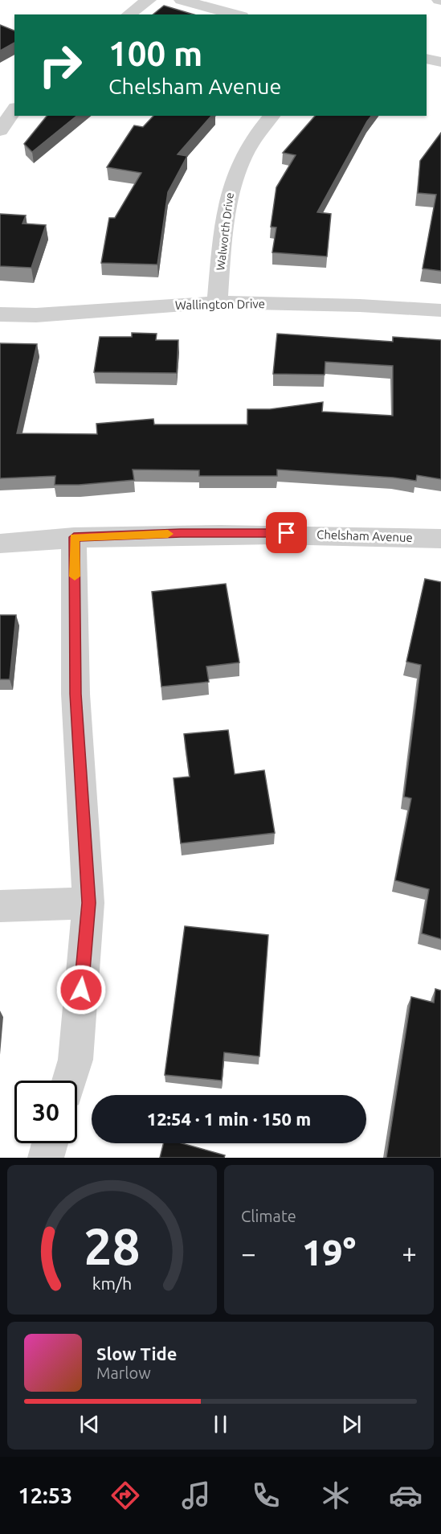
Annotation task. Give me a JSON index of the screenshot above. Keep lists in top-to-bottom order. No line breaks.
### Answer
{"streets":{"street":["Walworth Drive","Wallington Drive","Chelsham Avenue"]},"crossings":[["Walworth Drive","Wallington Drive"]],"page":{"turn":["100 m","Chelsham Avenue"],"limit":"30","trip":"12:54 · 1 min · 150 m","tile":"Climate","heat":["−","19°","+"],"song":["Slow Tide","Marlow"],"tabs":"12:53","gauge":["28","km/h"]}}
